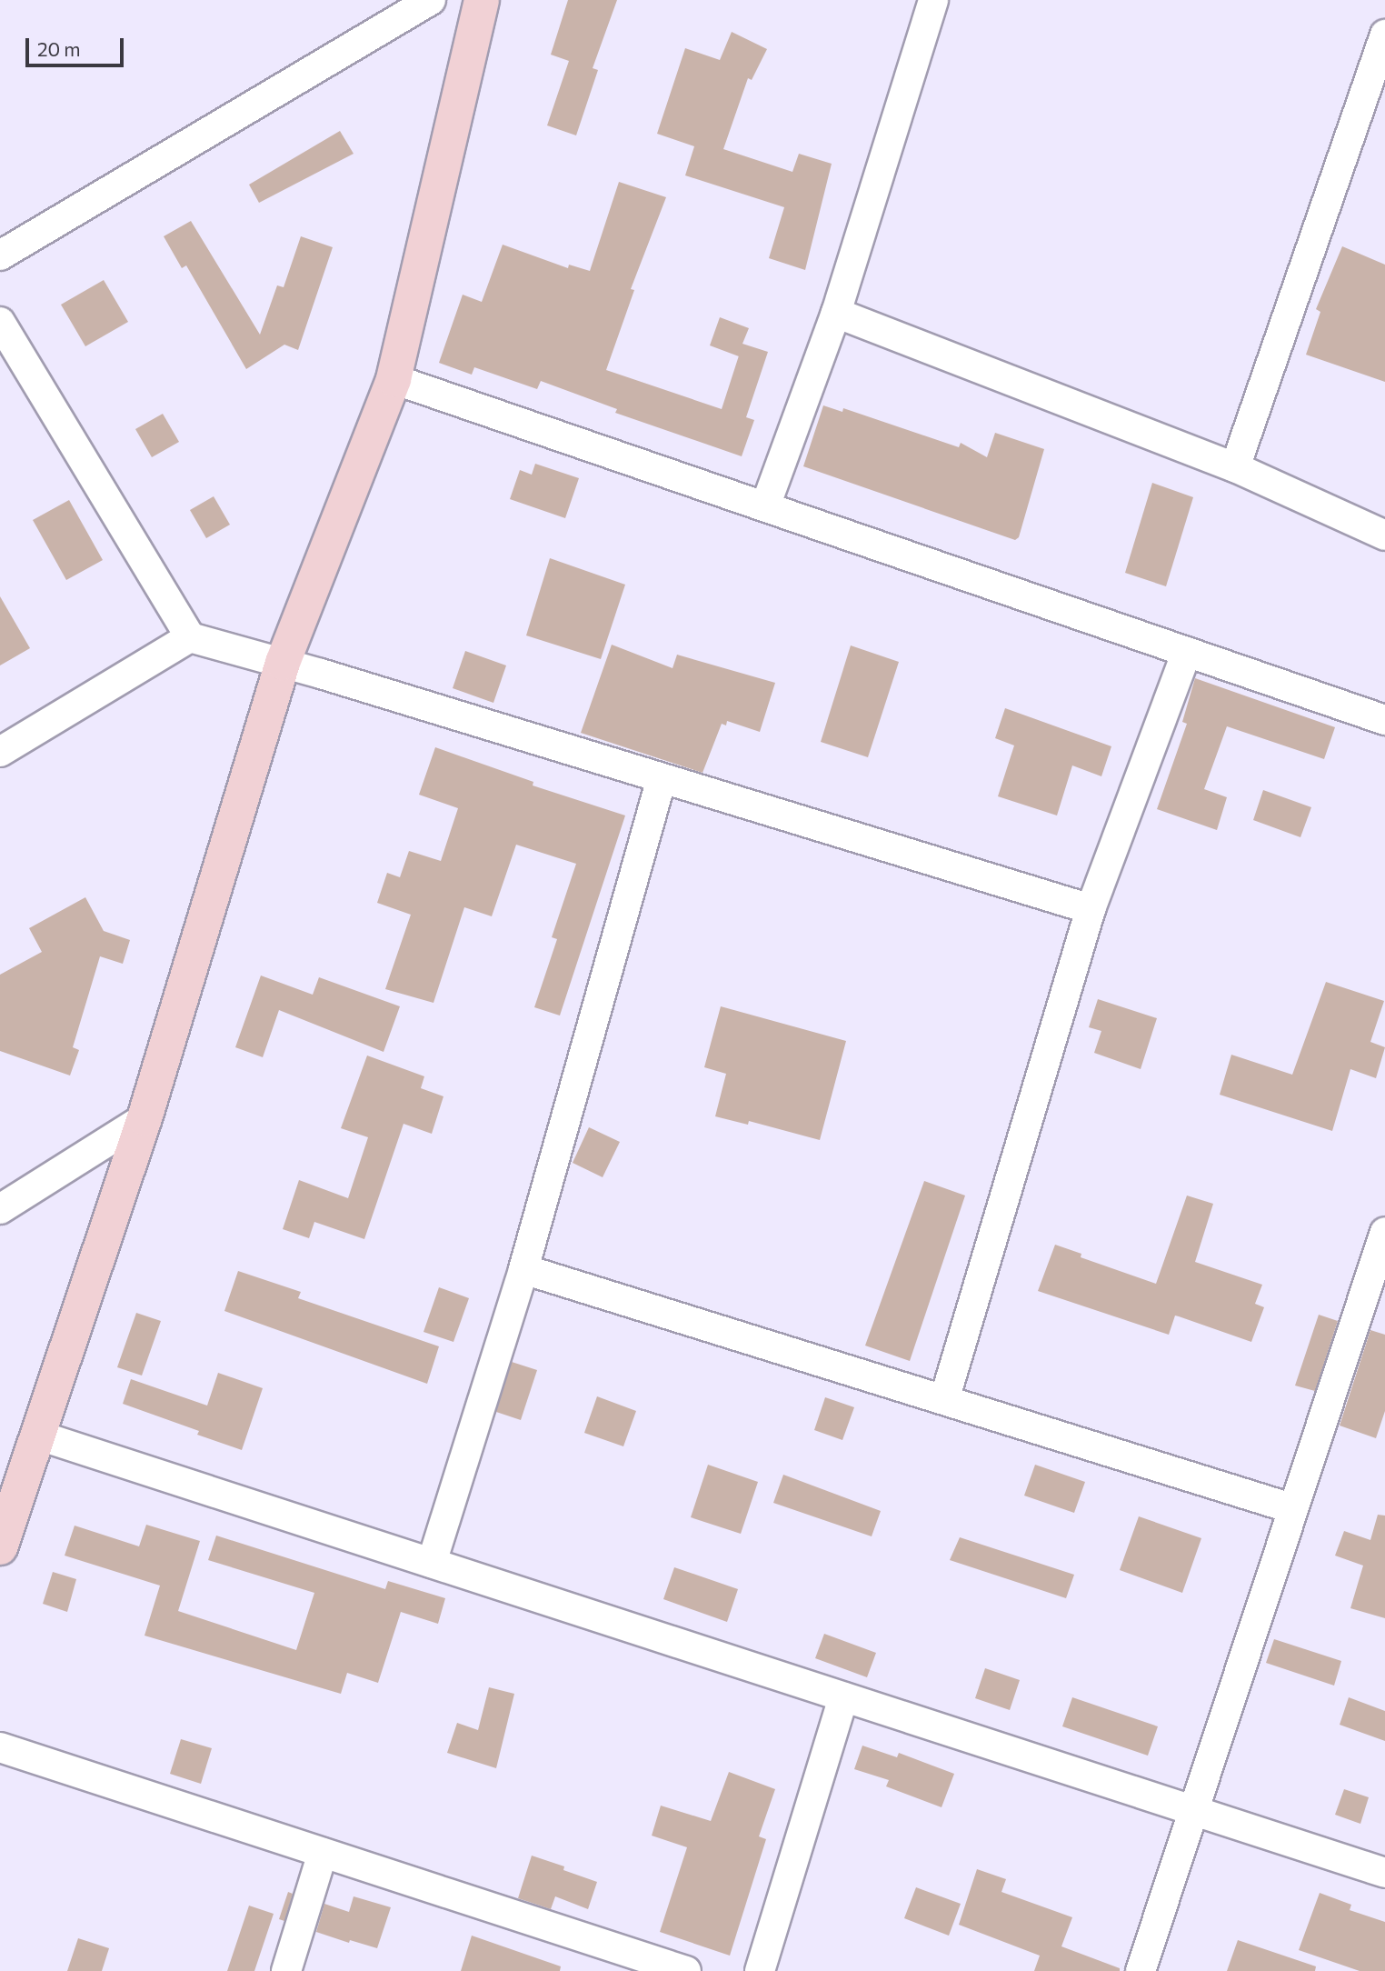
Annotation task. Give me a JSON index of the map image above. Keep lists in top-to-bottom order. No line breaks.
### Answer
{"scale_bar":"20 m"}
